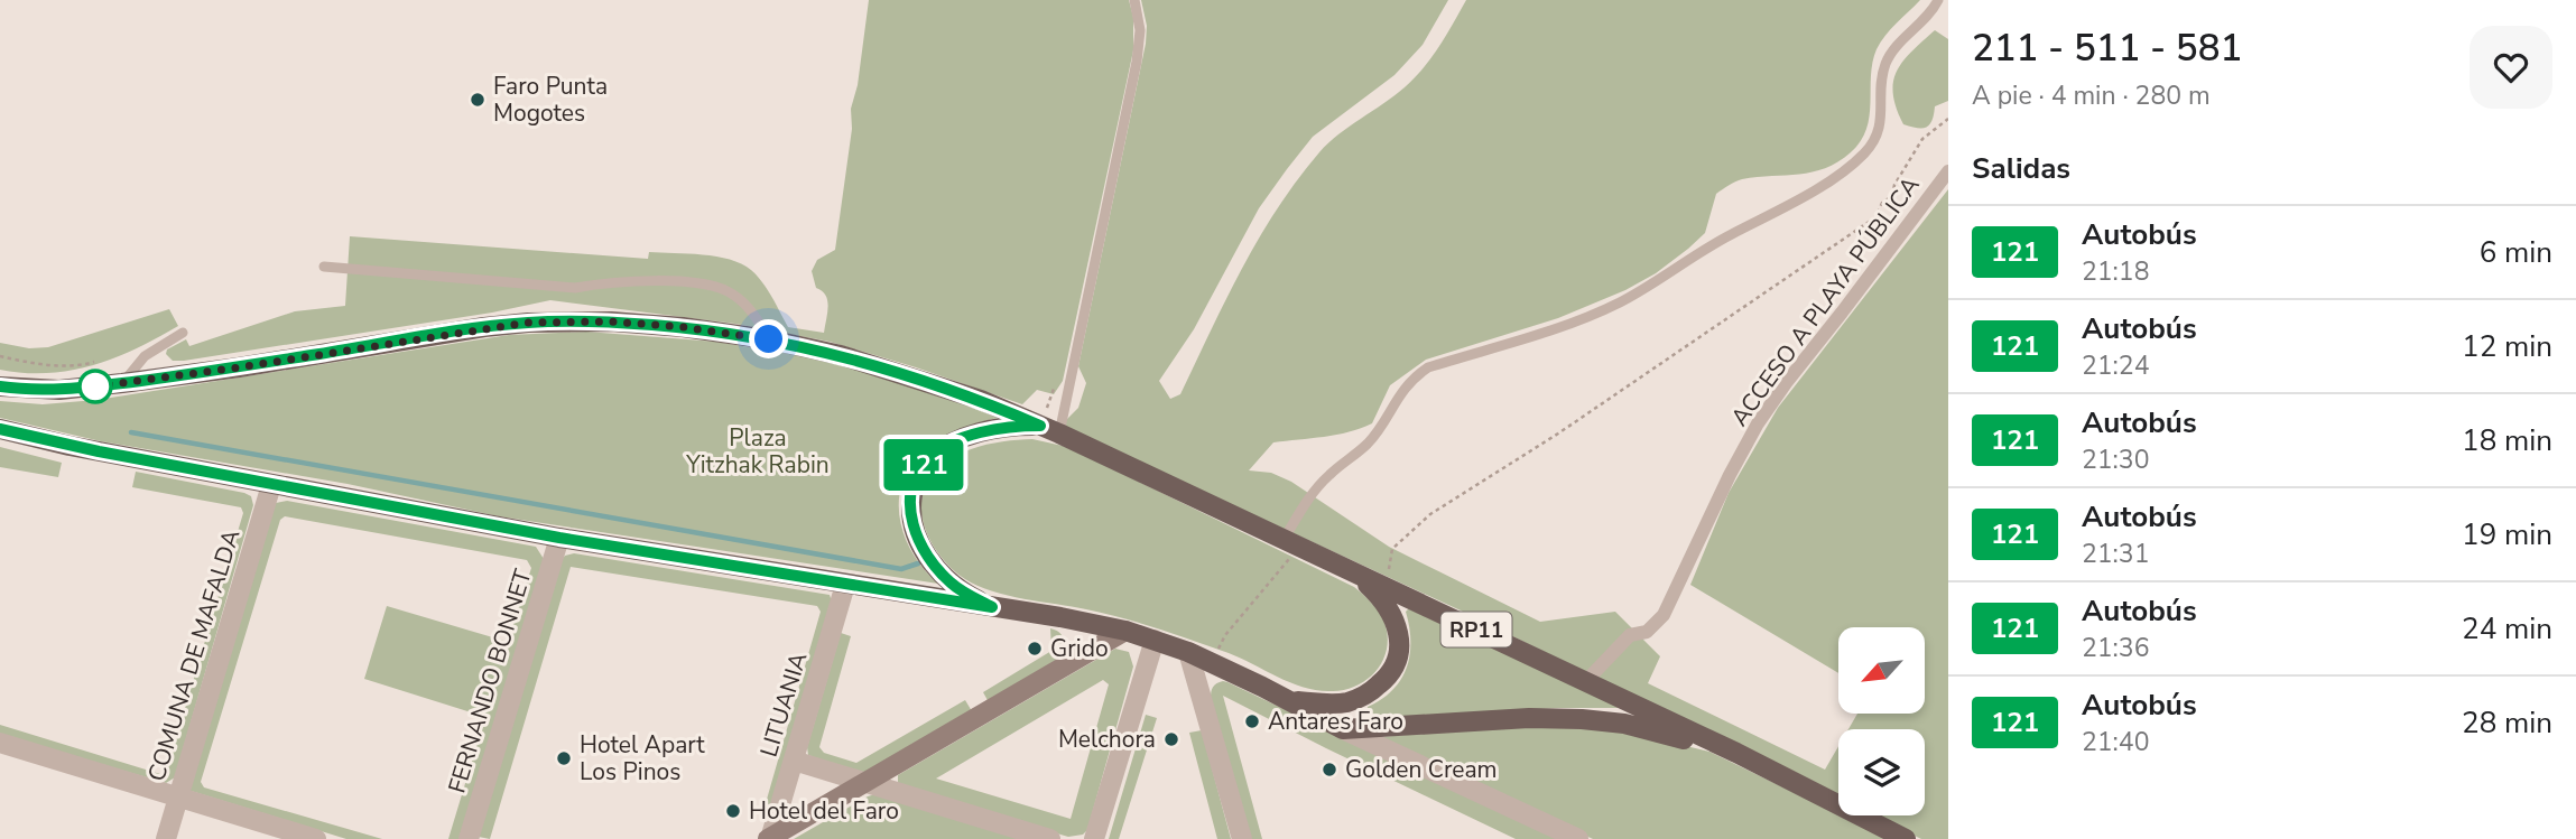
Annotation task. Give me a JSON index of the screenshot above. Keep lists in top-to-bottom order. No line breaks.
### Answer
{"streets":{"main road":["RP11"],"street":["ACCESO A PLAYA PÚBLICA","COMUNA DE MAFALDA","FERNANDO BONNET","LITUANIA"]},"crossings":[["ACCESO A PLAYA PÚBLICA","RP11"]],"parks":["Plaza Yitzhak Rabin"],"places":["Faro Punta Mogotes","Grido","Antares Faro","Melchora","Hotel Apart Los Pinos","Golden Cream","Hotel del Faro"],"lines":["bus line 121"],"north":"bottom left","page":{"on_map":"121","heading":[["211 - 511 - 581","A pie · 4 min · 280 m"],"Salidas"],"list":[{"mark":"121","name":"Autobús","note":"21:18","value":"6 min"},{"mark":"121","name":"Autobús","note":"21:24","value":"12 min"},{"mark":"121","name":"Autobús","note":"21:30","value":"18 min"},{"mark":"121","name":"Autobús","note":"21:31","value":"19 min"},{"mark":"121","name":"Autobús","note":"21:36","value":"24 min"},{"mark":"121","name":"Autobús","note":"21:40","value":"28 min"}]}}
